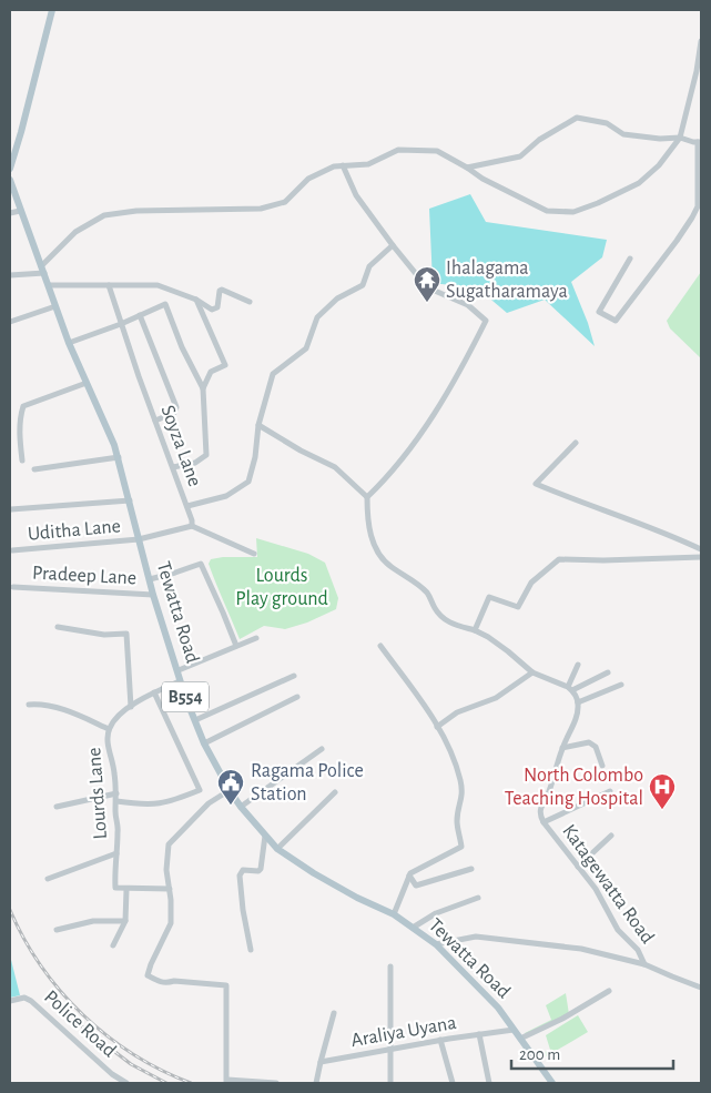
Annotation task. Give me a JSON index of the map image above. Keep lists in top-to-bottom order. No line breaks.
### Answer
{"streets":{"main road":["Tewatta Road","B554"],"street":["Soyza Lane","Uditha Lane","Pradeep Lane","Lourds Lane","Katagewatta Road","Police Road","Araliya Uyana"]},"crossings":[["Uditha Lane","Tewatta Road"],["Pradeep Lane","Tewatta Road"],["Tewatta Road","Lourds Lane"],["Tewatta Road","Araliya Uyana"]],"parks":["Lourds Play ground"],"places":{"temple":["Ihalagama Sugatharamaya"],"public building":["Ragama Police Station"],"hospital":["North Colombo Teaching Hospital"]},"scale_bar":"200 m"}
